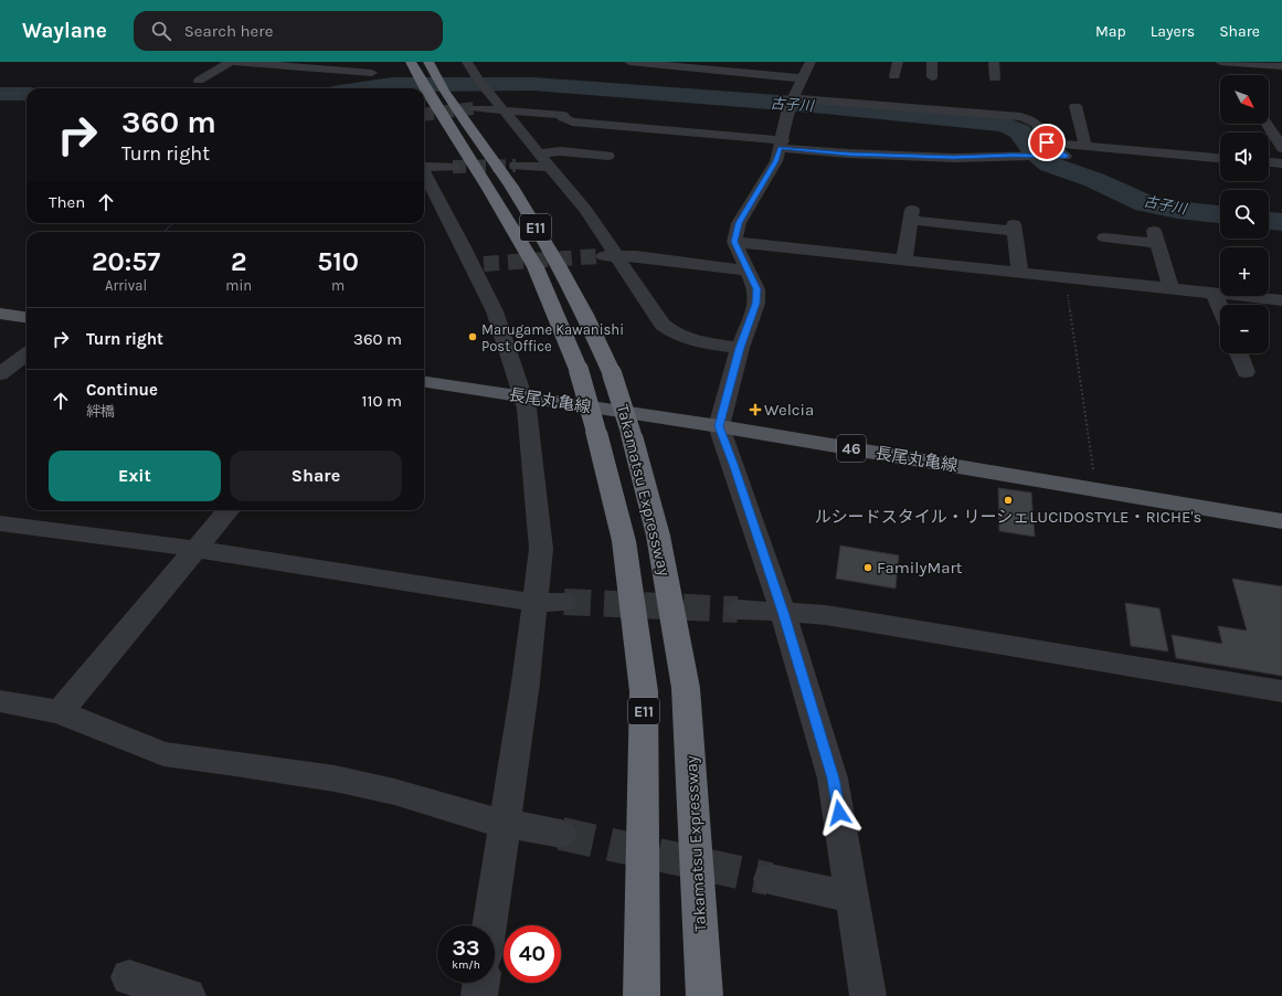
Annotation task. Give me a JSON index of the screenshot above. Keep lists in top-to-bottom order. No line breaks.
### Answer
{"streets":{"highway":["E11","Takamatsu Expressway"],"main road":["長尾丸亀線","46"]},"water":["古子川"],"places":{"other":["Marugame Kawanishi Post Office","ルシードスタイル・リーシェLUCIDOSTYLE・RICHE's","FamilyMart"],"health":["Welcia"]},"north":"bottom right","page":{"header":"Waylane","search":"Search here","nav":["Map","Layers","Share"],"map_buttons":["+","−"],"turn":["360 m","Turn right"],"then":"Then","eta":["20:57","Arrival","2","min","510","m"],"list":[{"name":"Turn right","value":"360 m"},{"name":"Continue","note":"絆橋","value":"110 m"}],"buttons":["Exit","Share"],"speed":"33 km/h","limit":"40"}}
